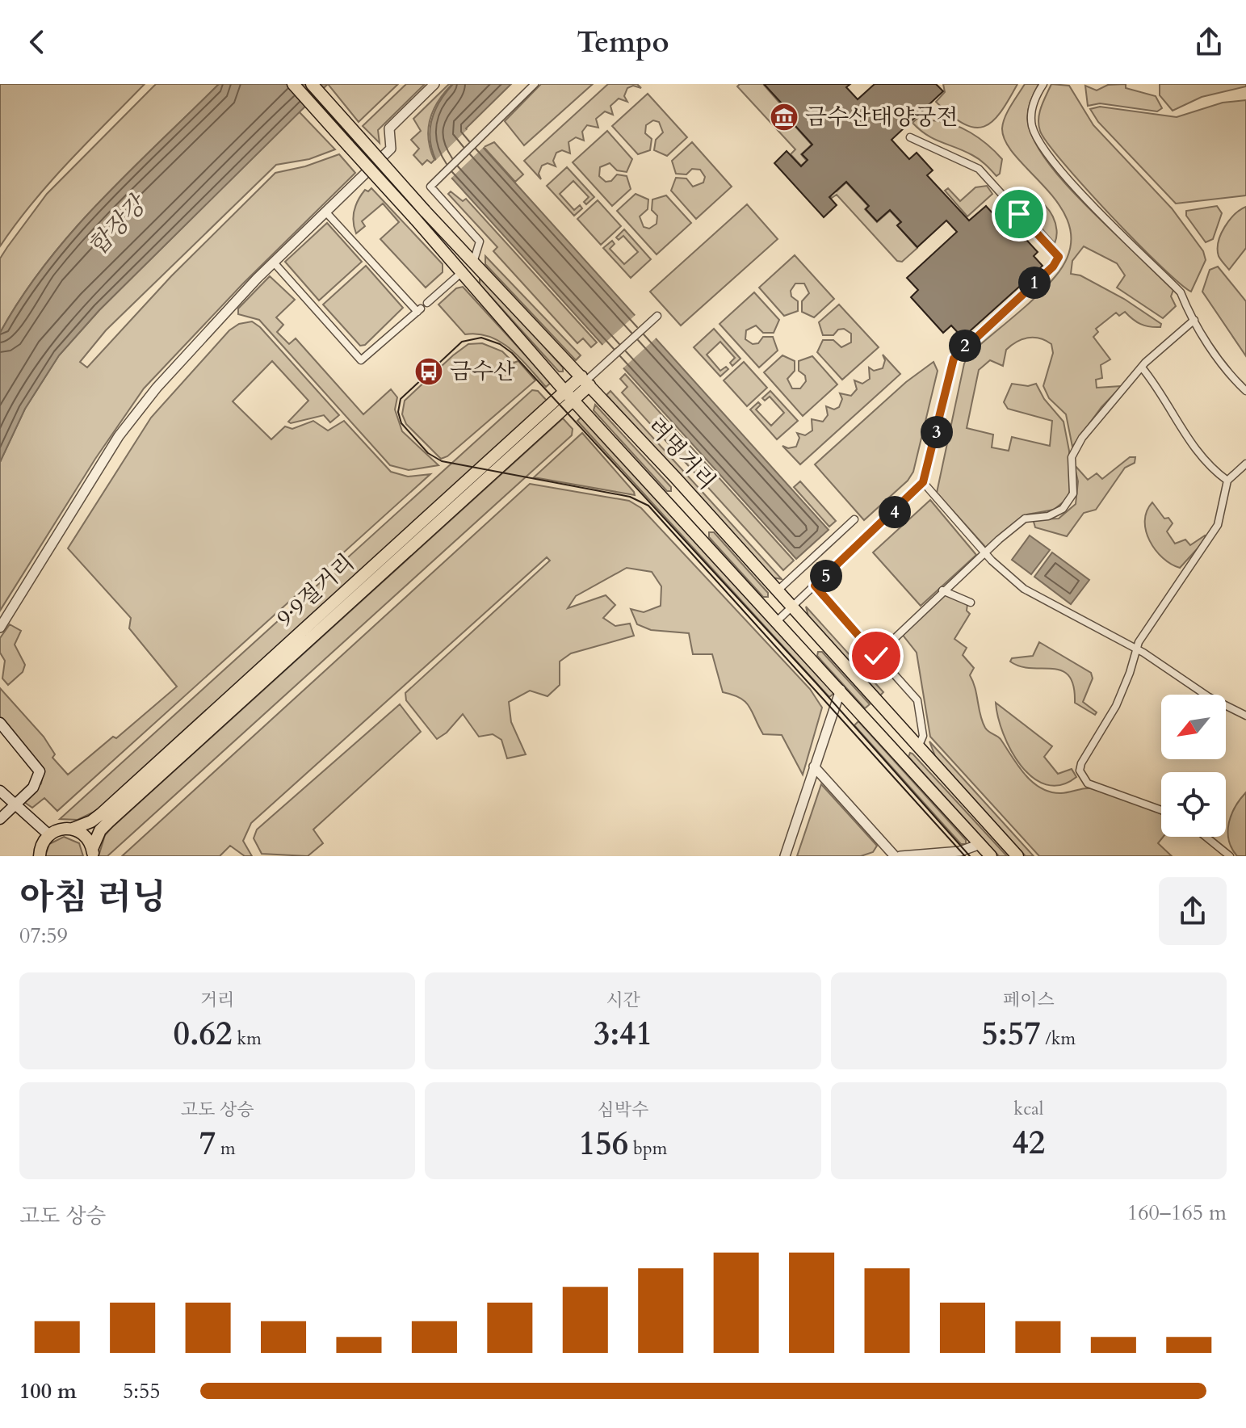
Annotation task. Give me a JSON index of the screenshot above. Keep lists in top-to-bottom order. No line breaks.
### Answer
{"streets":{"highway":["려명거리","9·9절거리"]},"crossings":[["려명거리","9·9절거리"]],"water":["합장강"],"places":{"museum":["금수산태양궁전"],"bus stop":["금수산"]},"north":"bottom left","page":{"header":"Tempo","pins":["1","2","3","4","5"],"heading":["아침 러닝","07:59"],"stats":[["거리","0.62 km"],["시간","3:41"],["페이스","5:57 /km"],["고도 상승","7 m"],["심박수","156 bpm"],["kcal","42"]],"chart":["고도 상승","160–165 m"],"list":[{"name":"100 m","note":"5:55"}]}}
